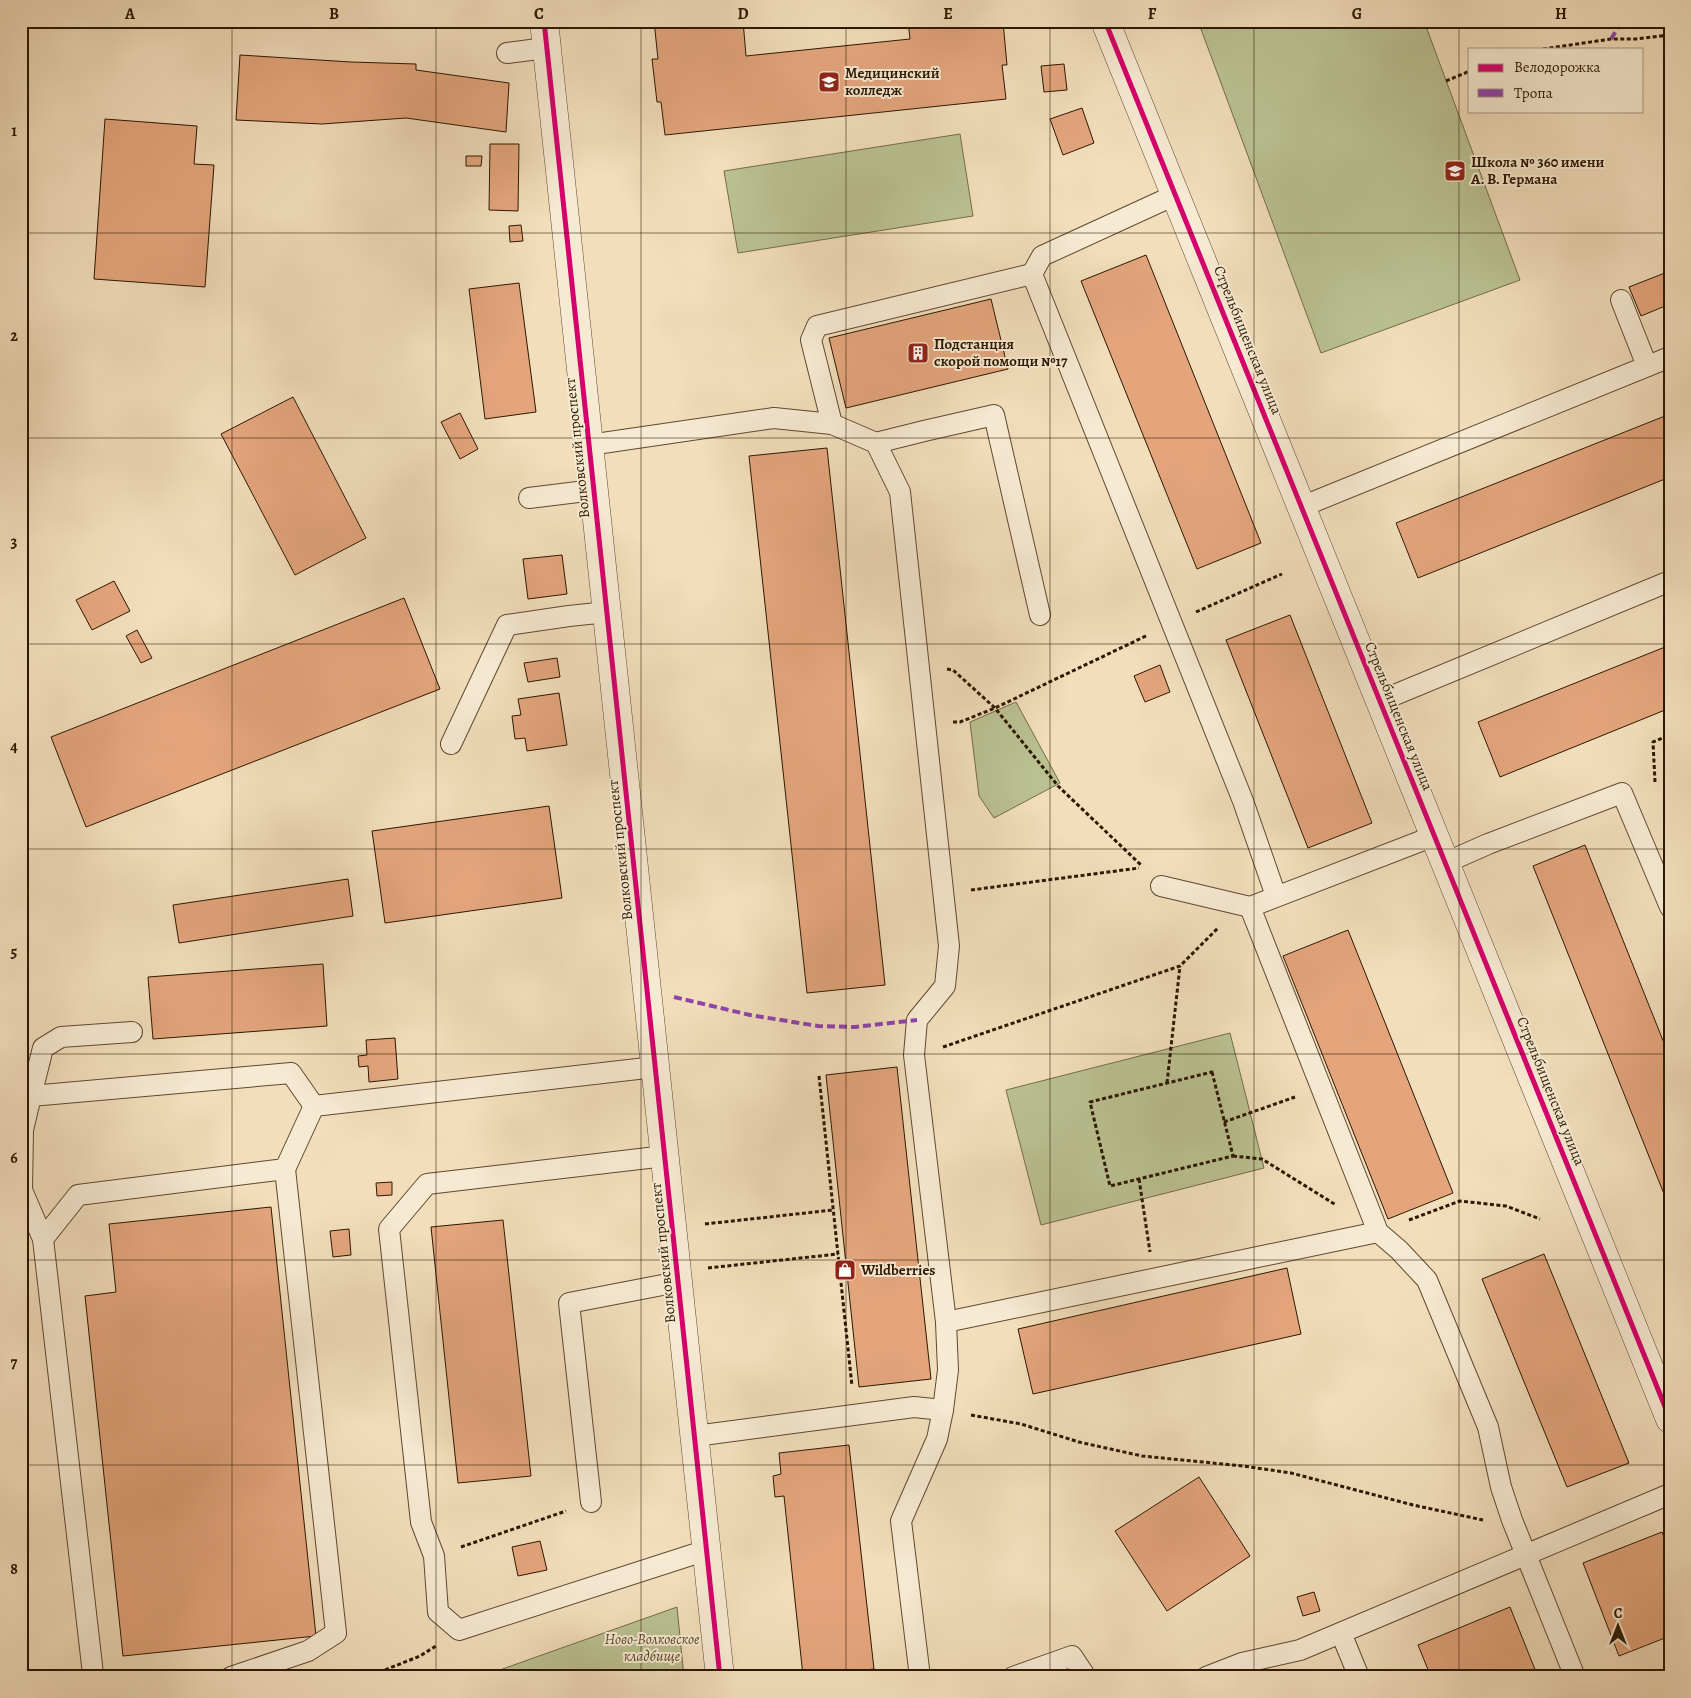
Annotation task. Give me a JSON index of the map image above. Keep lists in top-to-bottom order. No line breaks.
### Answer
{"streets":{"street":["Стрельбищенская улица","Волковский проспект"]},"parks":["Ново-Волковское кладбище"],"places":{"school or university":["Медицинский колледж","Школа № 360 имени А. В. Германа"],"building":["Подстанция скорой помощи №17"],"shop":["Wildberries"]},"legend":["Велодорожка","Тропа"],"north":"top","grid":{"columns":["A","B","C","D","E","F","G","H"],"rows":["1","2","3","4","5","6","7","8"]}}
